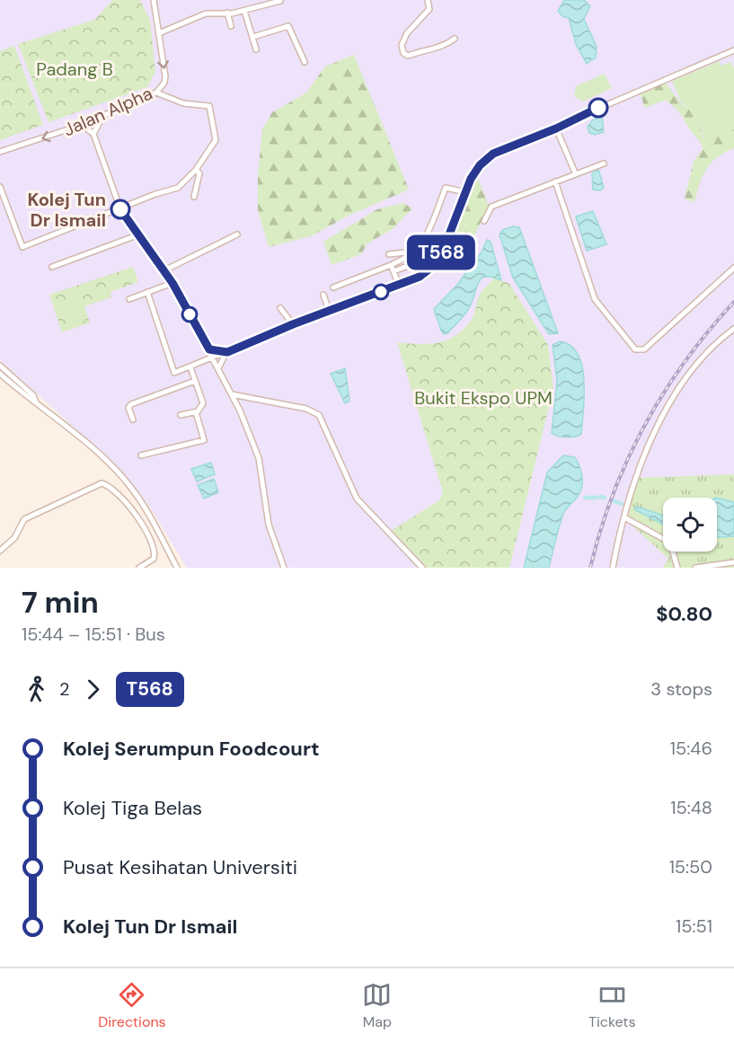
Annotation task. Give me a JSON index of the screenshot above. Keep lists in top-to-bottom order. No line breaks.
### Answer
{"streets":{"street":["Jalan Alpha"]},"one_way":["Jalan Alpha"],"parks":["Padang B","Bukit Ekspo UPM"],"places":["Kolej Tun Dr Ismail"],"lines":["bus line T568"],"page":{"on_map":"T568","heading":["7 min","15:44 – 15:51 · Bus","$0.80"],"legs":["2","T568","3 stops"],"list":[{"name":"Kolej Serumpun Foodcourt","value":"15:46"},{"name":"Kolej Tiga Belas","value":"15:48"},{"name":"Pusat Kesihatan Universiti","value":"15:50"},{"name":"Kolej Tun Dr Ismail","value":"15:51"}],"tabs":["Directions","Map","Tickets"]}}
